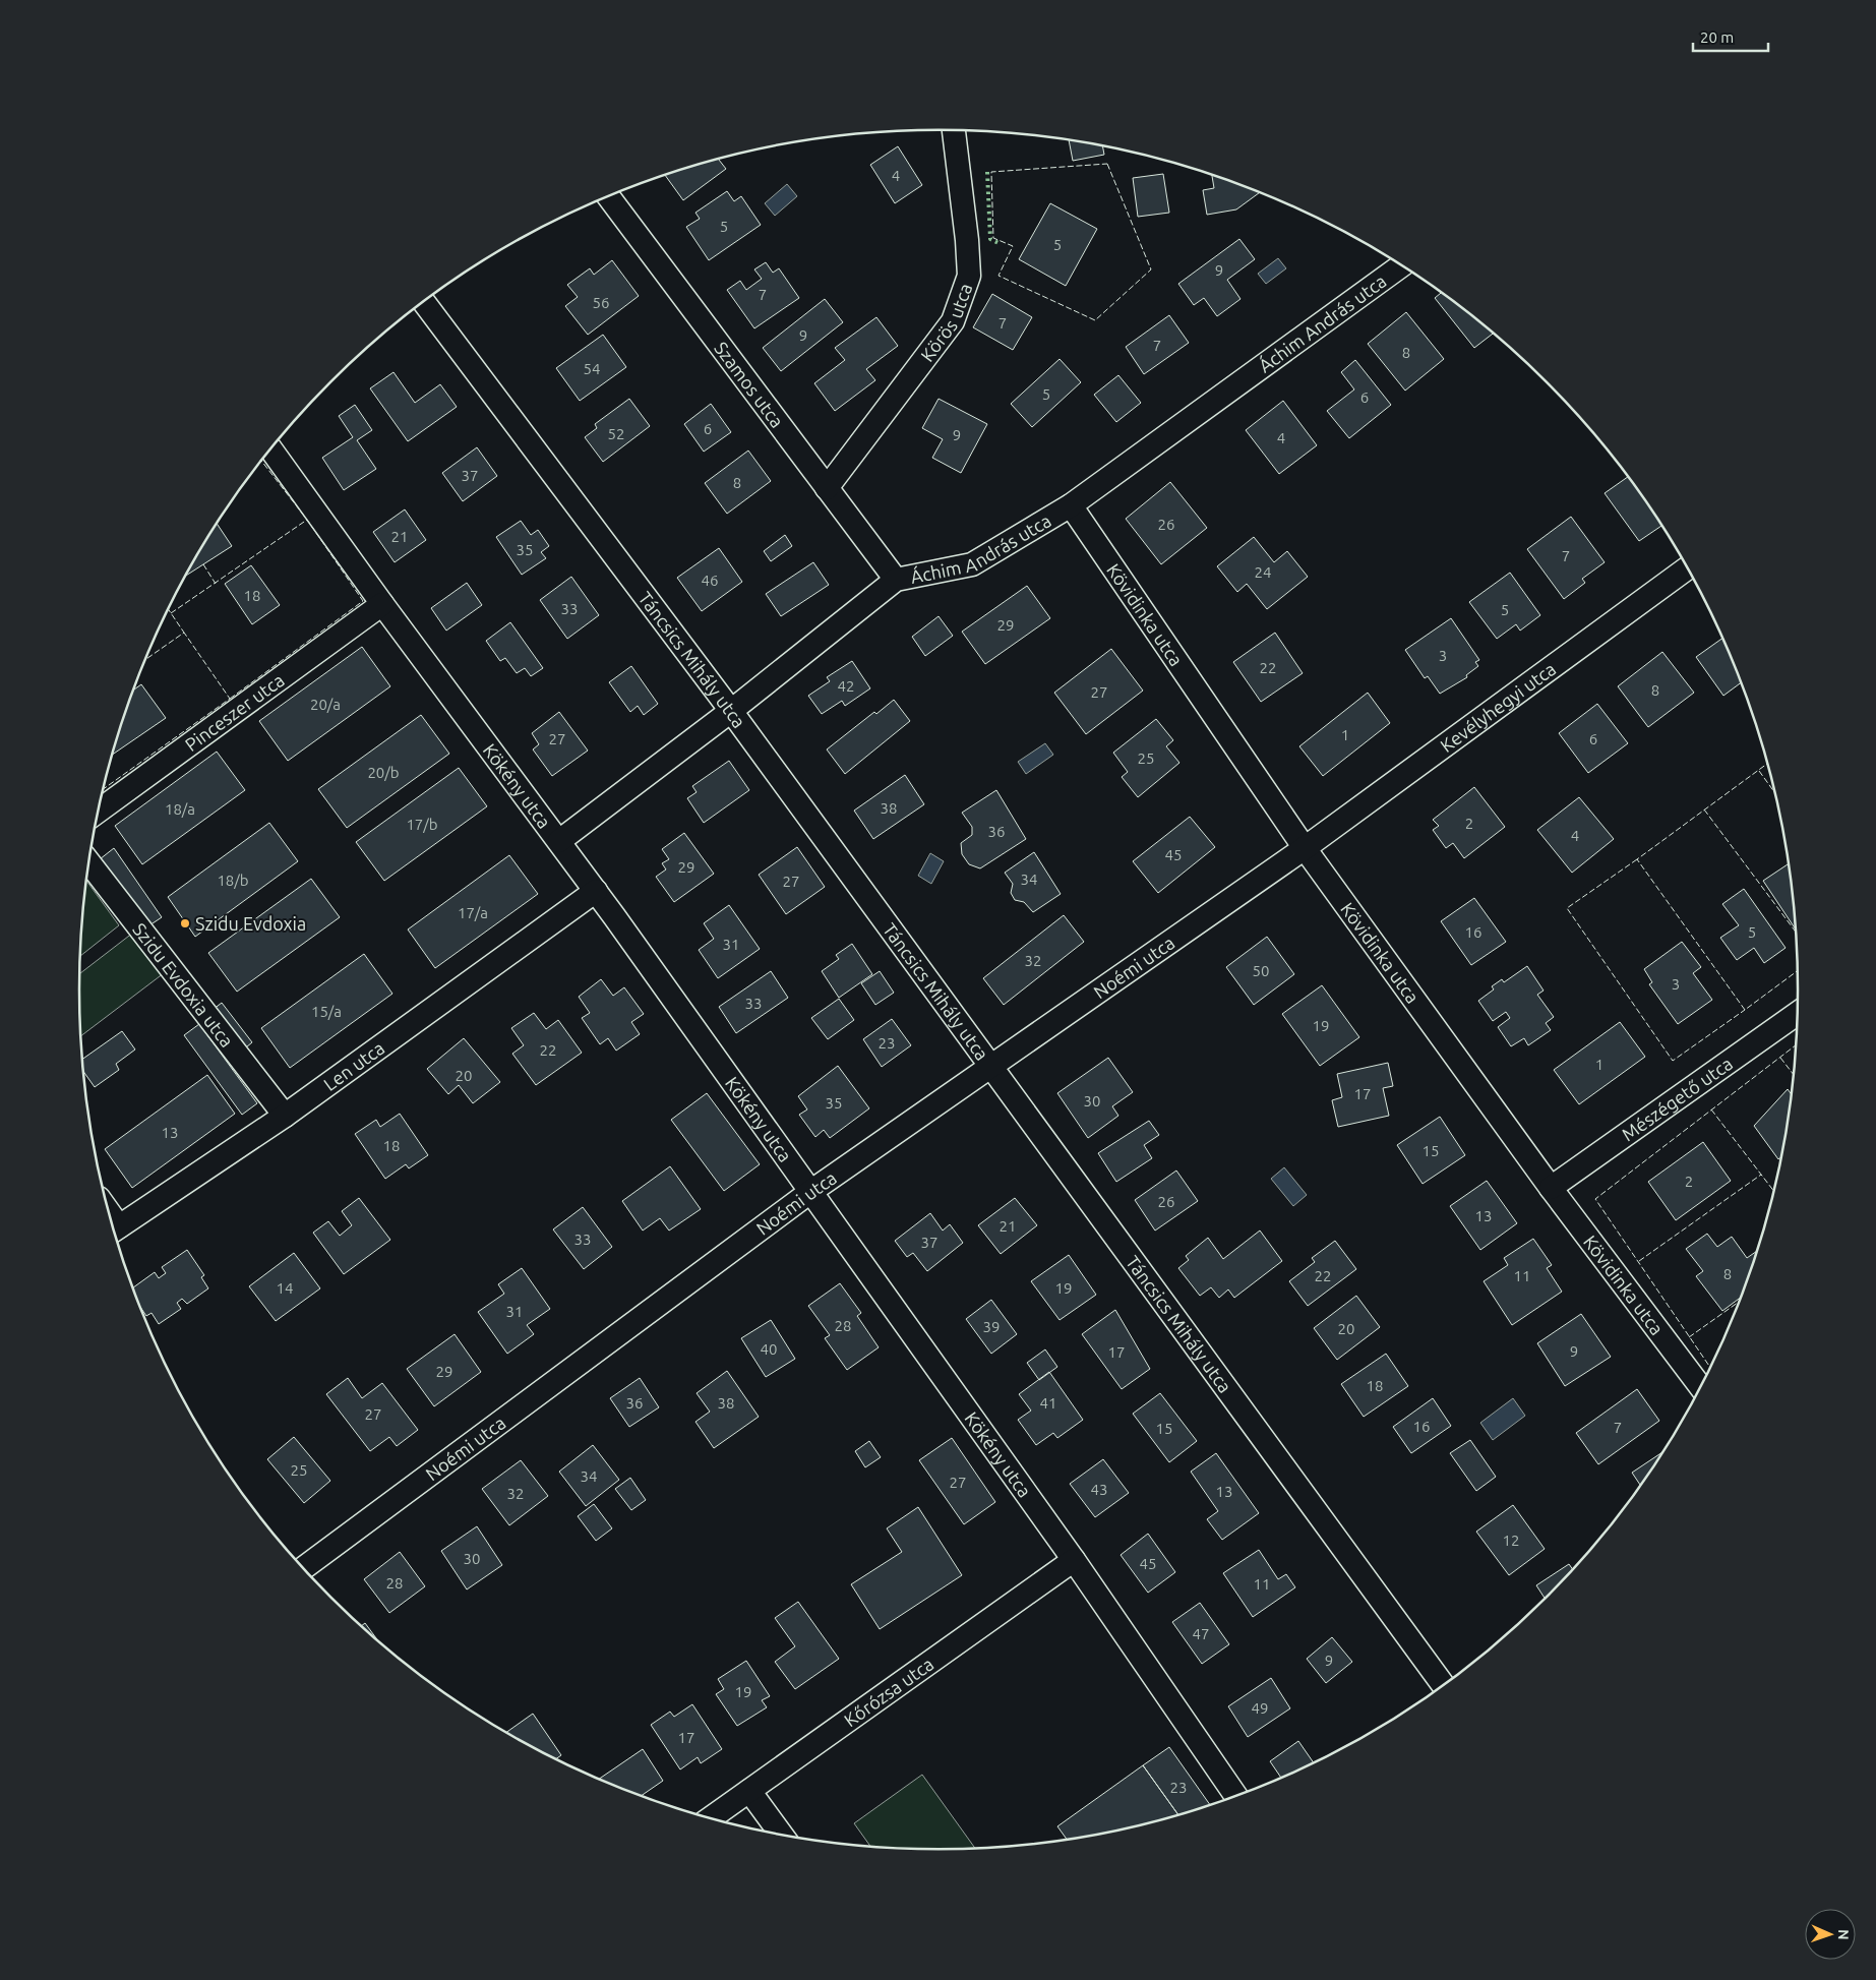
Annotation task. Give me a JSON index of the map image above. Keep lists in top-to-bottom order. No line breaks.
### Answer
{"streets":{"street":["Körös utca","Áchim András utca","Szamos utca","Kövidinka utca","Táncsics Mihály utca","Kevélyhegyi utca","Pinceszer utca","Kökény utca","Noémi utca","Szidu Evdoxia utca","Len utca","Mészégető utca","Kőrózsa utca"]},"crossings":[["Körös utca","Szamos utca"],["Áchim András utca","Szamos utca"],["Áchim András utca","Kövidinka utca"],["Áchim András utca","Táncsics Mihály utca"],["Áchim András utca","Kökény utca"],["Kövidinka utca","Kevélyhegyi utca"],["Kövidinka utca","Noémi utca"],["Kövidinka utca","Mészégető utca"],["Táncsics Mihály utca","Noémi utca"],["Kevélyhegyi utca","Noémi utca"],["Pinceszer utca","Kökény utca"],["Kökény utca","Noémi utca"],["Kökény utca","Len utca"],["Kökény utca","Kőrózsa utca"],["Szidu Evdoxia utca","Len utca"]],"places":["Szidu Evdoxia"],"house_numbers":["4","5","5","9","7","56","7","9","7","8","54","5","6","6","52","9","4","37","8","26","21","35","7","24","46","18","33","5","29","3","22","42","8","27","20/a","1","27","6","25","20/b","38","18/a","2","17/b","36","4","45","29","34","18/b","27","17/a","16","5","31","32","50","3","33","15/a","19","23","22","1","20","17","30","35","13","18","15","2","26","13","21","33","37","8","22","11","14","19","31","28","39","20","40","9","17","29","18","36","38","41","27","16","7","15","25","34","27","43","13","32","12","30","45","28","11","47","9","19","49","17","23"],"scale_bar":"20 m","north":"right"}
